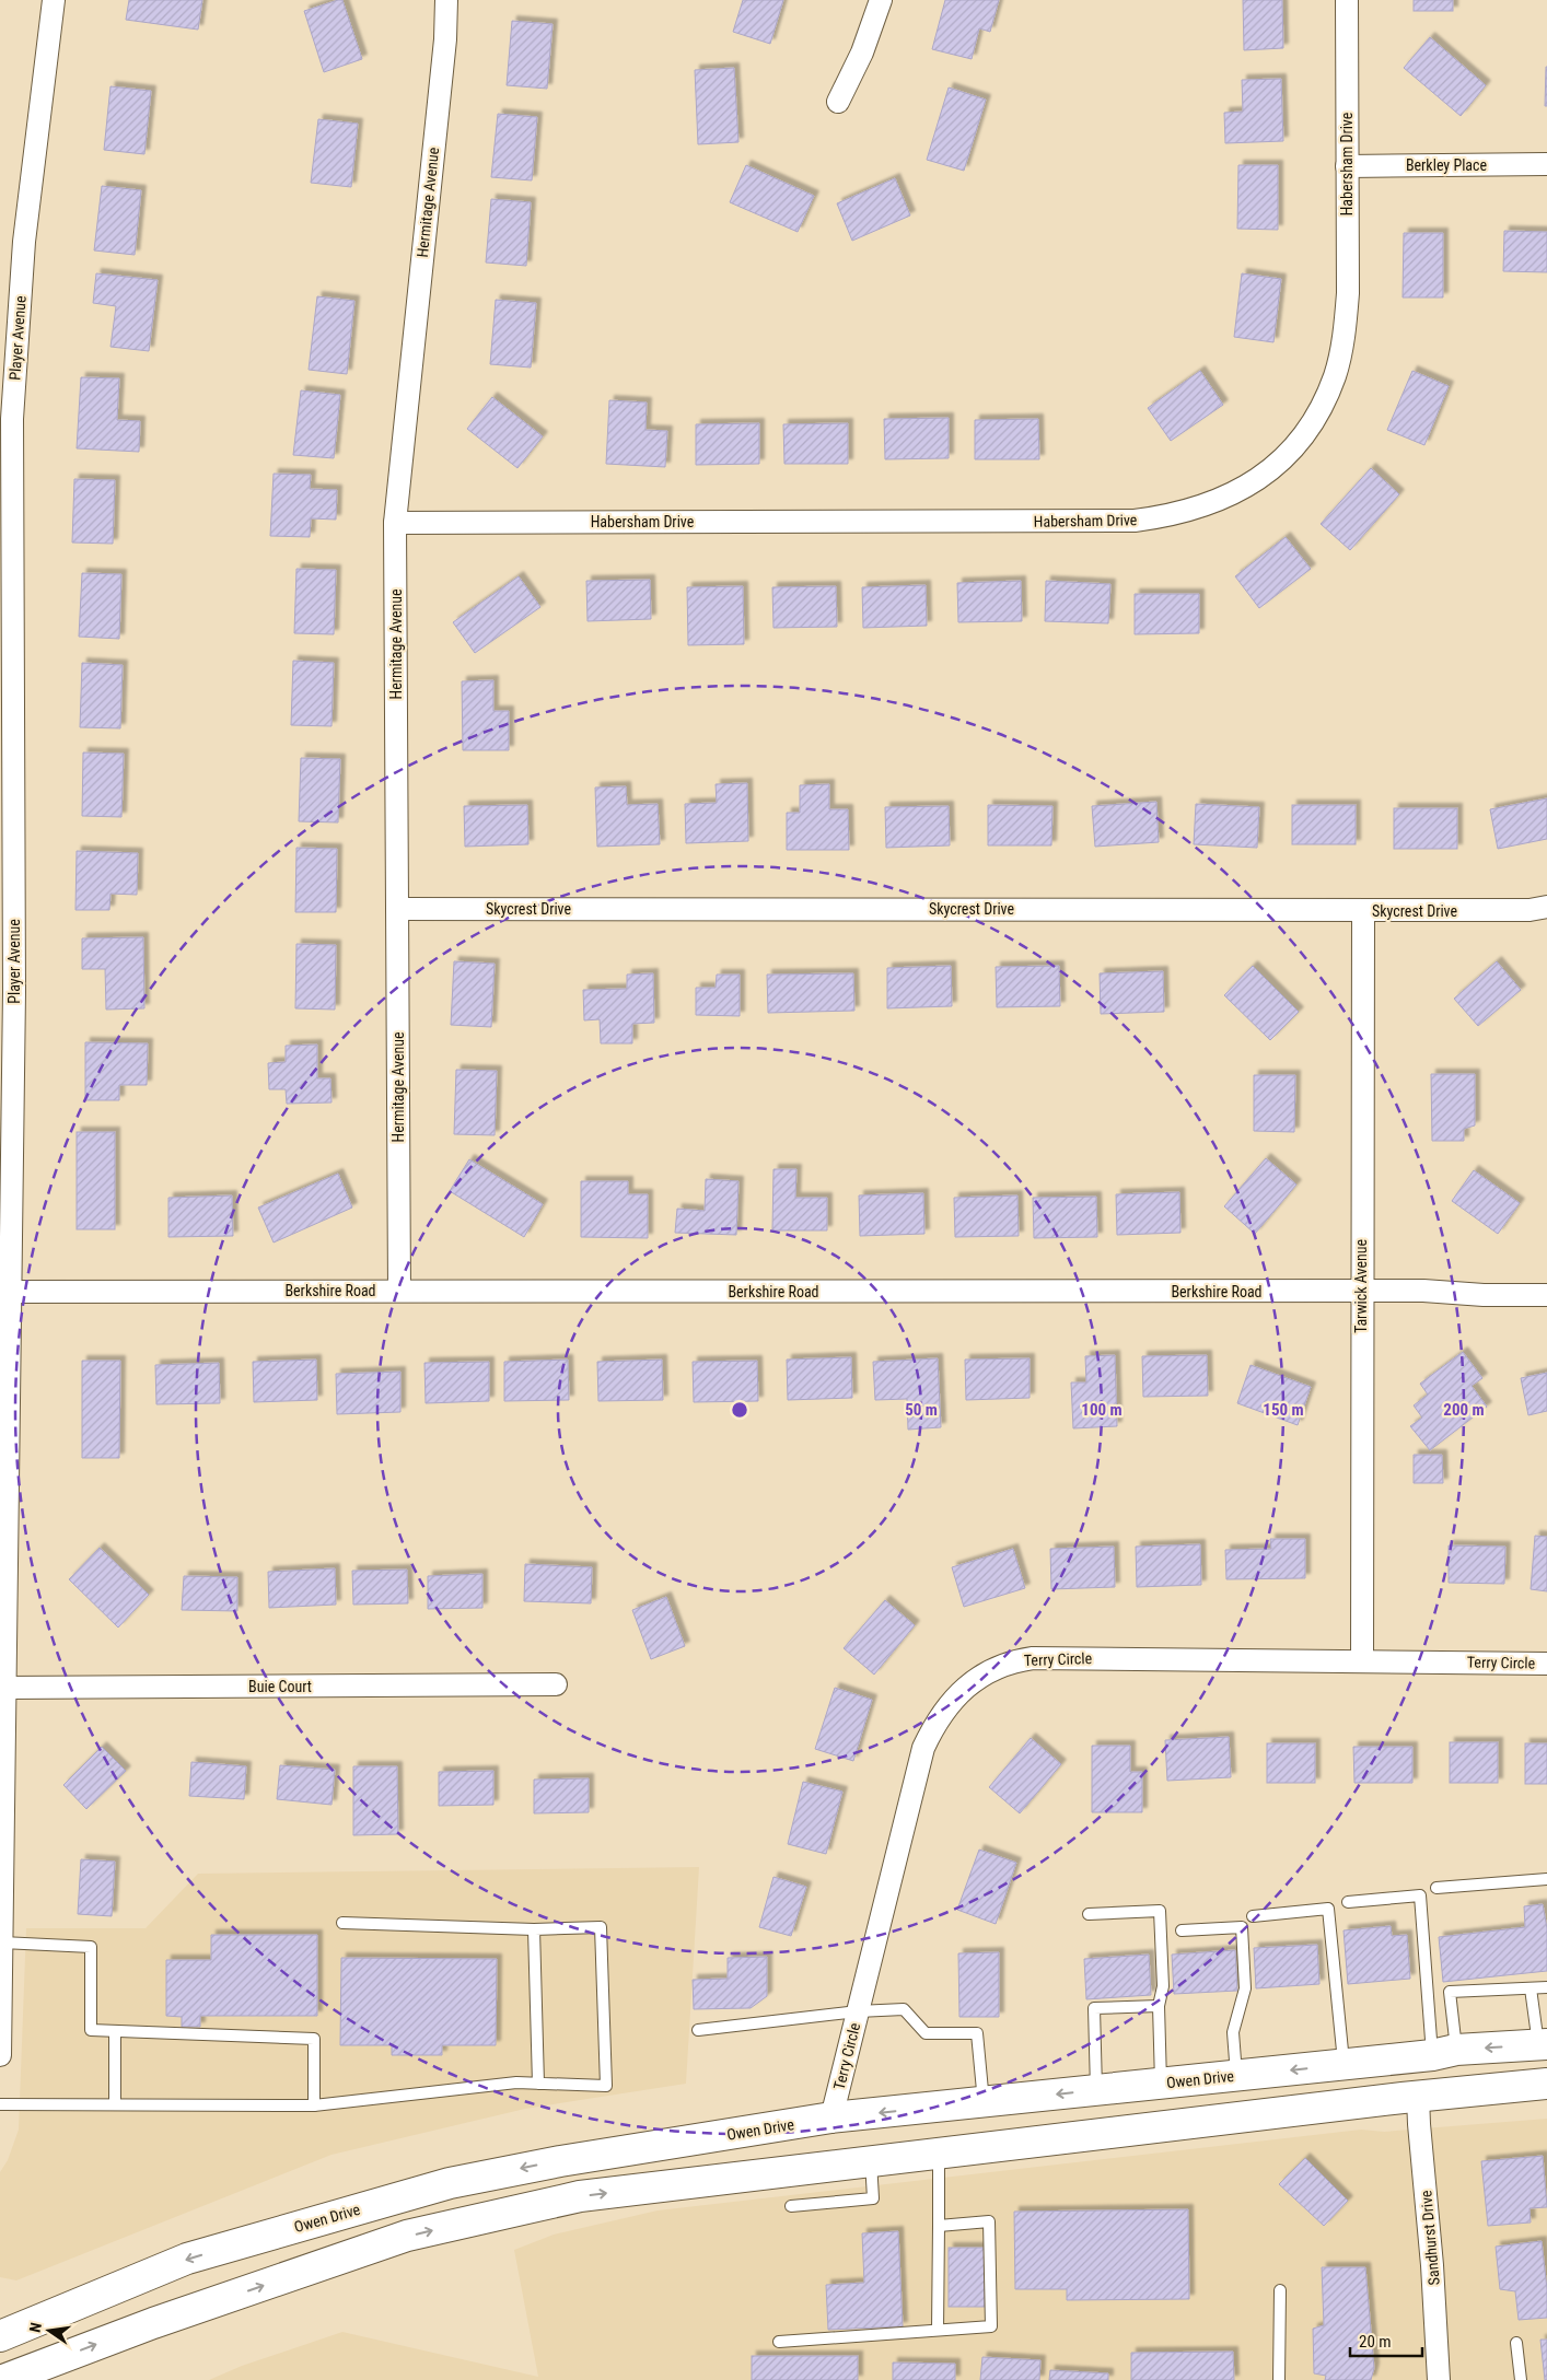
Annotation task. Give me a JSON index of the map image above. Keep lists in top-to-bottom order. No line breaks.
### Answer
{"streets":{"highway":["Owen Drive"],"street":["Habersham Drive","Berkley Place","Hermitage Avenue","Player Avenue","Skycrest Drive","Tarwick Avenue","Berkshire Road","Terry Circle","Buie Court","Sandhurst Drive"]},"crossings":[["Habersham Drive","Berkley Place"],["Habersham Drive","Hermitage Avenue"],["Hermitage Avenue","Skycrest Drive"],["Hermitage Avenue","Berkshire Road"],["Player Avenue","Berkshire Road"],["Player Avenue","Buie Court"],["Skycrest Drive","Tarwick Avenue"],["Tarwick Avenue","Berkshire Road"],["Tarwick Avenue","Terry Circle"],["Terry Circle","Owen Drive"]],"scale_bar":"20 m","north":"left","rings":["50 m","100 m","150 m","200 m"]}
